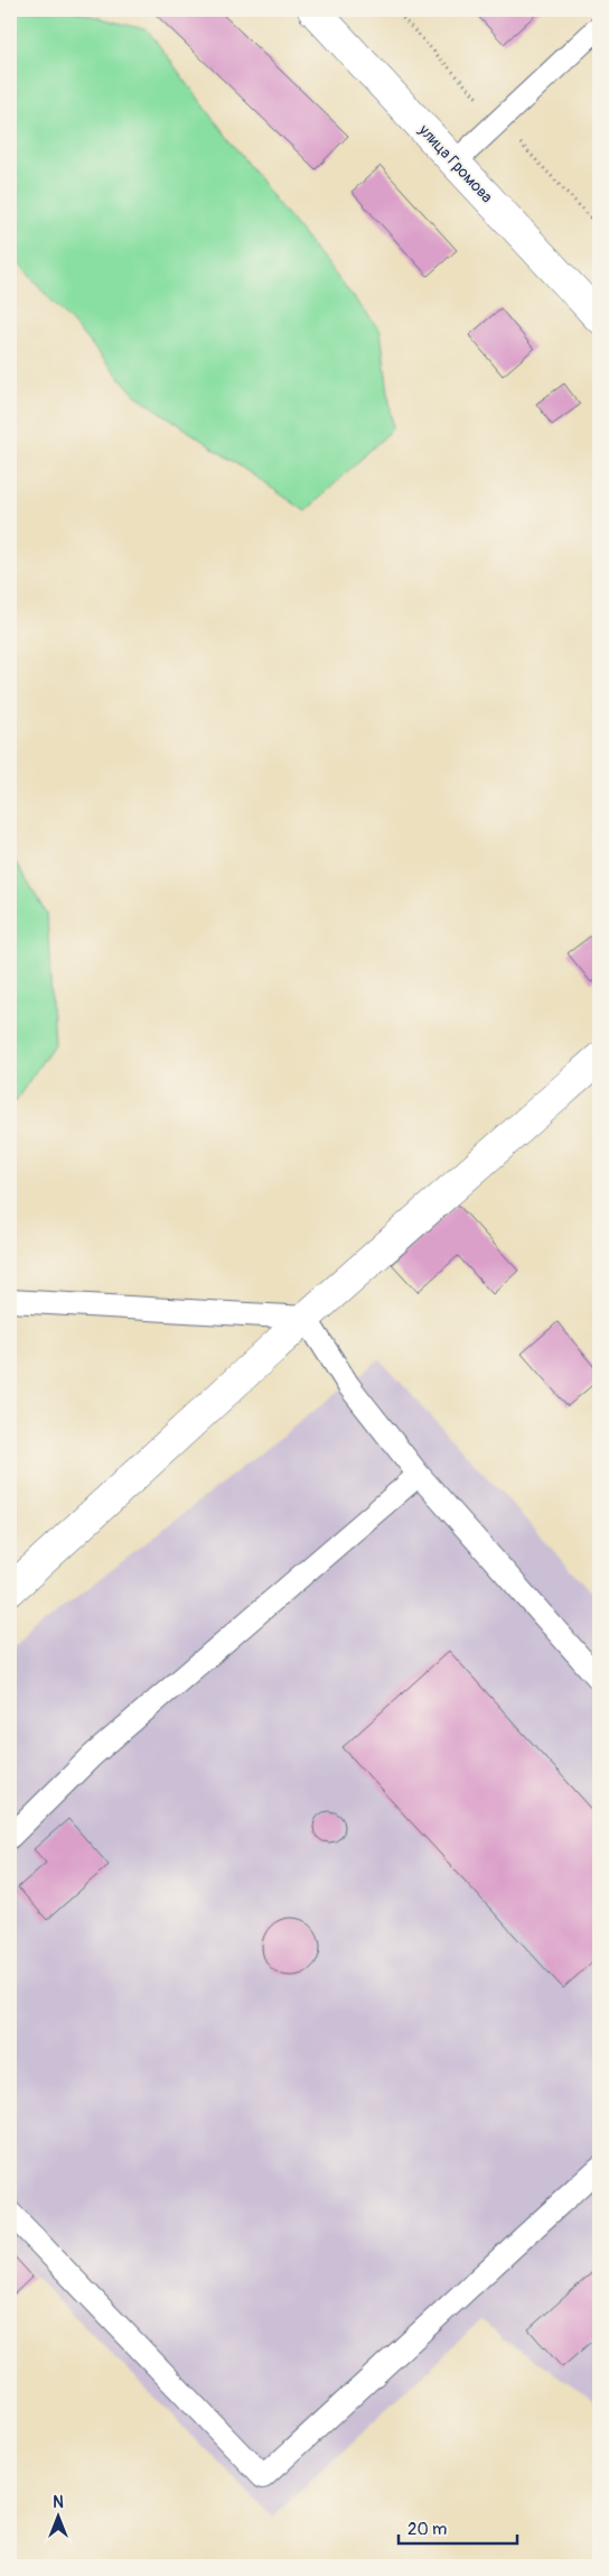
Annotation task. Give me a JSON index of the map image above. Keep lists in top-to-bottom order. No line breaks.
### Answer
{"streets":{"street":["улица Громова"]},"scale_bar":"20 m","north":"top"}
